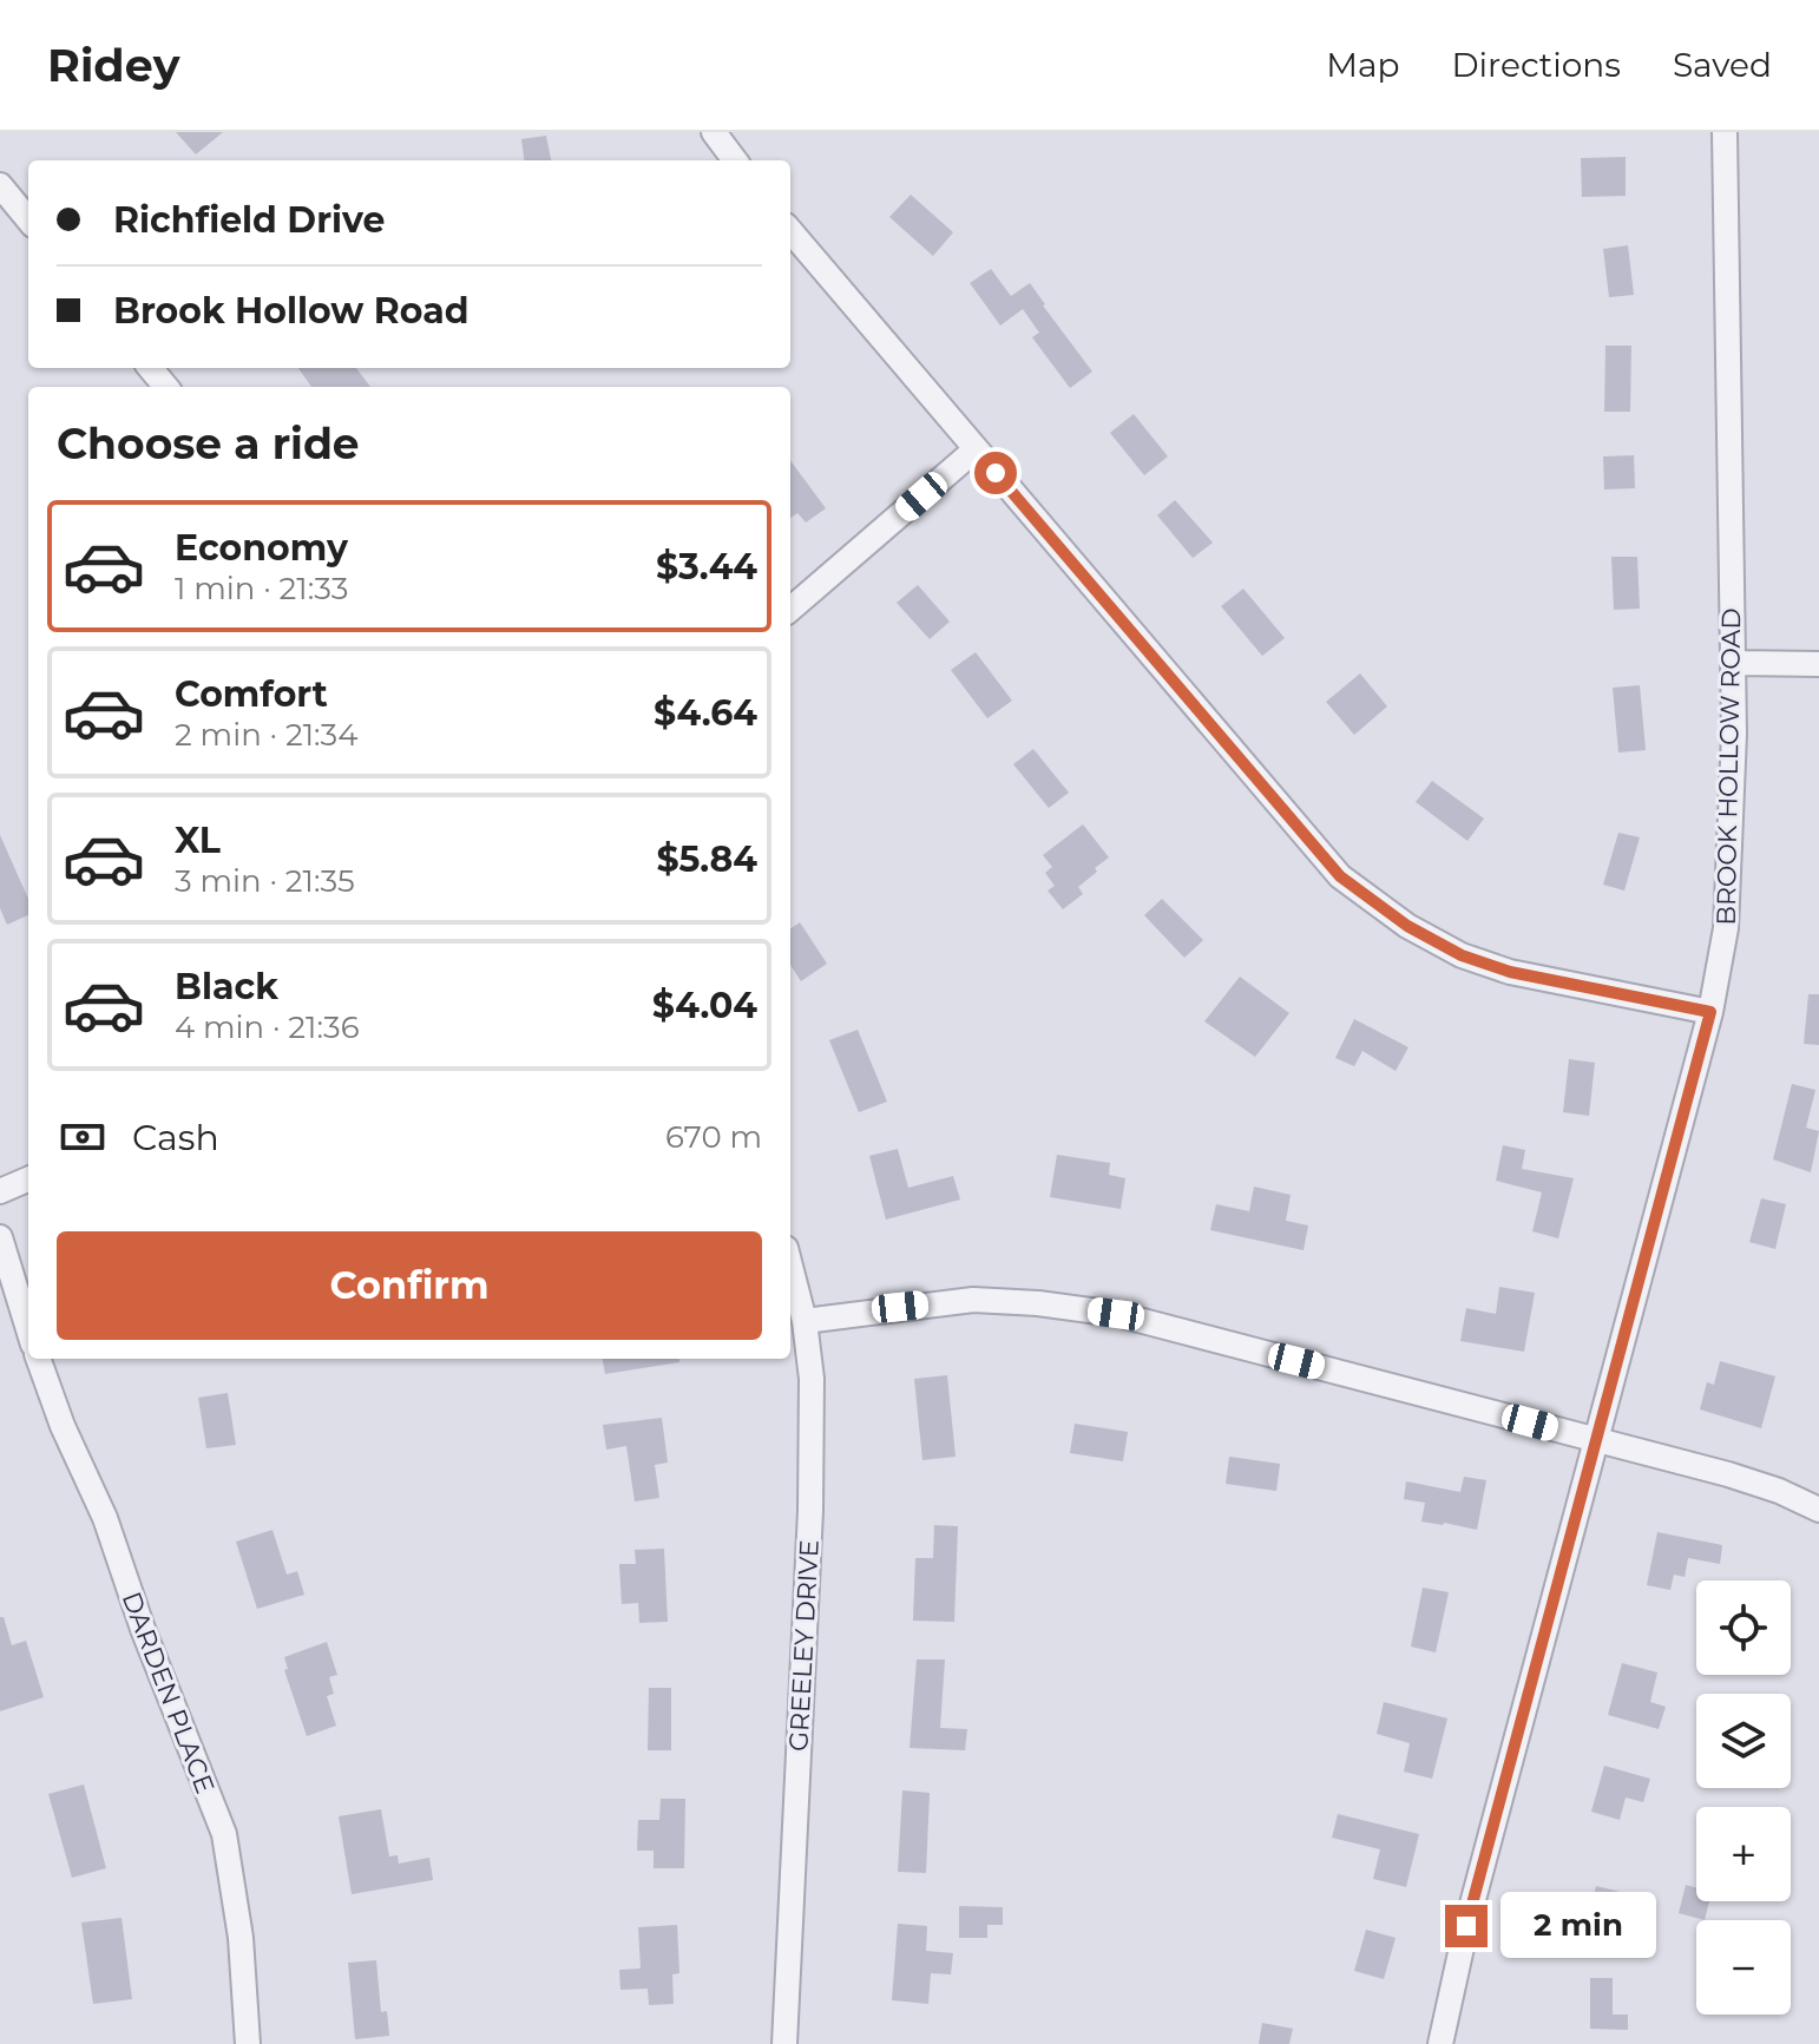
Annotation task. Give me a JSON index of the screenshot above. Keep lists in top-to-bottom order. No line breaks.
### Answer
{"streets":{"street":["BROOK HOLLOW ROAD","GREELEY DRIVE","DARDEN PLACE"]},"page":{"header":"Ridey","nav":["Map","Directions","Saved"],"banner":["Richfield Drive","Brook Hollow Road"],"heading":"Choose a ride","list":[{"name":"Economy","note":"1 min · 21:33","value":"$3.44"},{"name":"Comfort","note":"2 min · 21:34","value":"$4.64"},{"name":"XL","note":"3 min · 21:35","value":"$5.84"},{"name":"Black","note":"4 min · 21:36","value":"$4.04"}],"pay":["Cash","670 m"],"buttons":"Confirm","map_buttons":["+","−"],"bubble":"2 min"}}
